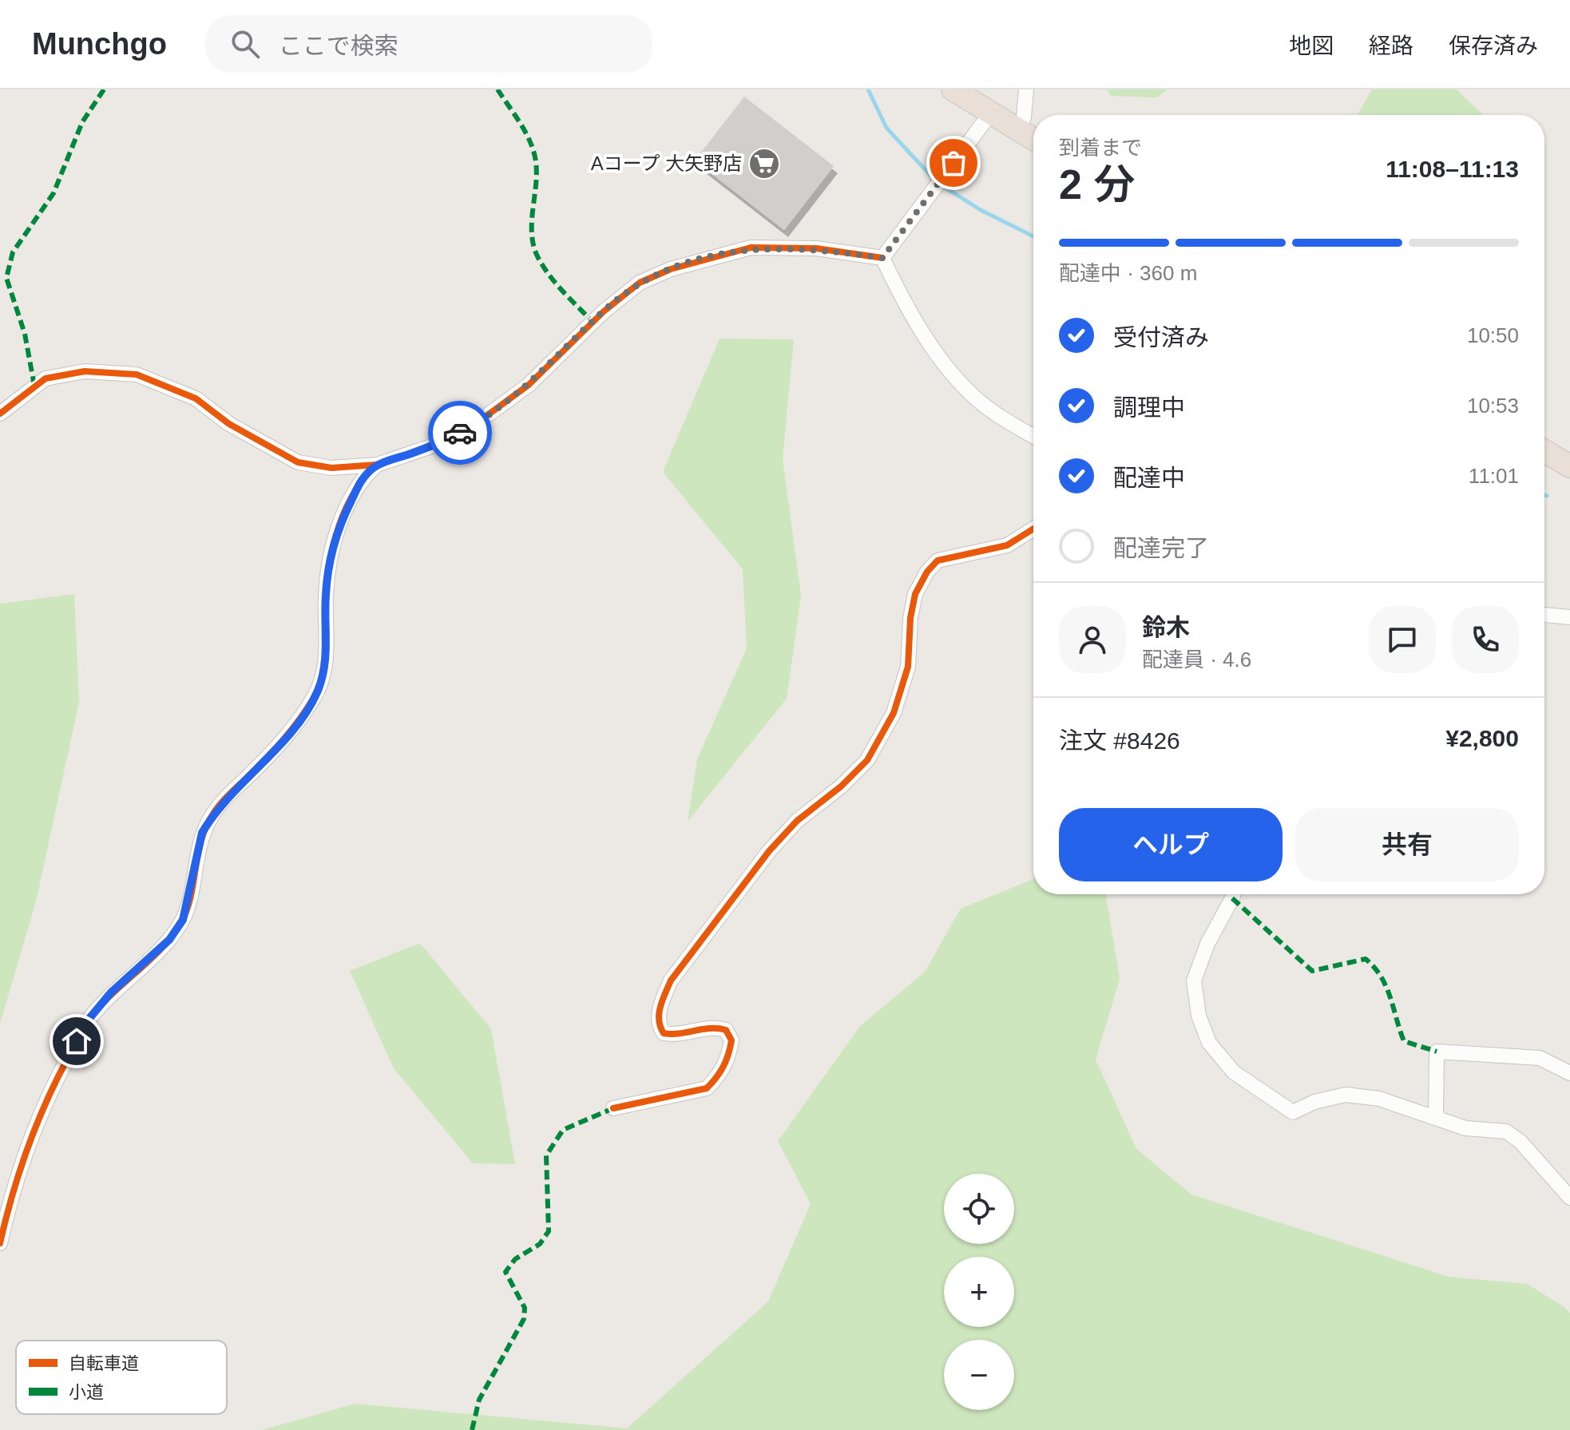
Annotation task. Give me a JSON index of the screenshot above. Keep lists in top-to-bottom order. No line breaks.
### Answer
{"places":{"supermarket":["Aコープ 大矢野店"]},"legend":["自転車道","小道"],"page":{"header":"Munchgo","search":"ここで検索","nav":["地図","経路","保存済み"],"heading":["2 分","到着まで","11:08–11:13"],"panel":["鈴木","配達員 · 4.6","注文 #8426","¥2,800"],"bar":"配達中 · 360 m","list":[["受付済み","10:50"],["調理中","10:53"],["配達中","11:01"],"配達完了"],"buttons":["ヘルプ","共有"],"map_buttons":["+","−"]}}
